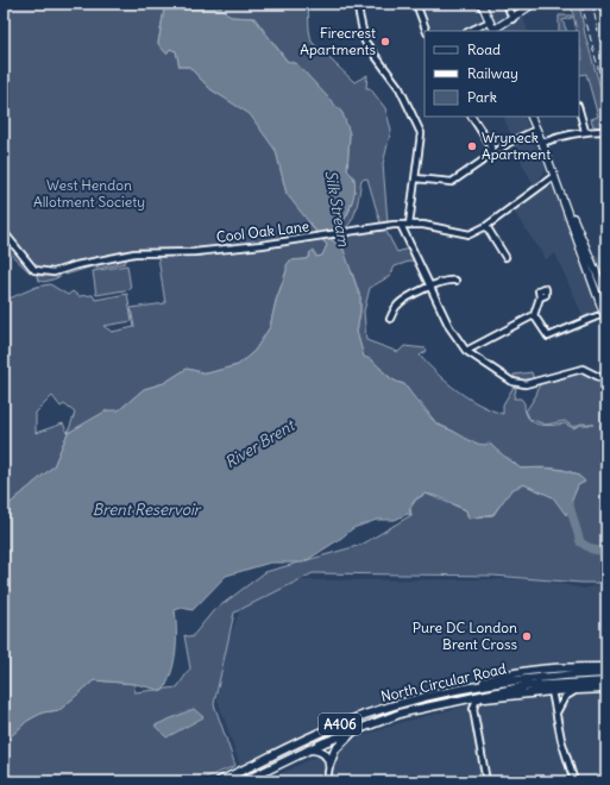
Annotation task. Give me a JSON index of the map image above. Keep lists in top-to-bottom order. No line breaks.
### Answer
{"streets":{"highway":["North Circular Road","A406"],"street":["Cool Oak Lane"]},"crossings":[["North Circular Road","A406"]],"water":["Silk Stream","River Brent","Brent Reservoir"],"parks":["West Hendon Allotment Society"],"places":["Firecrest Apartments","Wryneck Apartment","Pure DC London Brent Cross"],"legend":["Road","Railway","Park"]}
